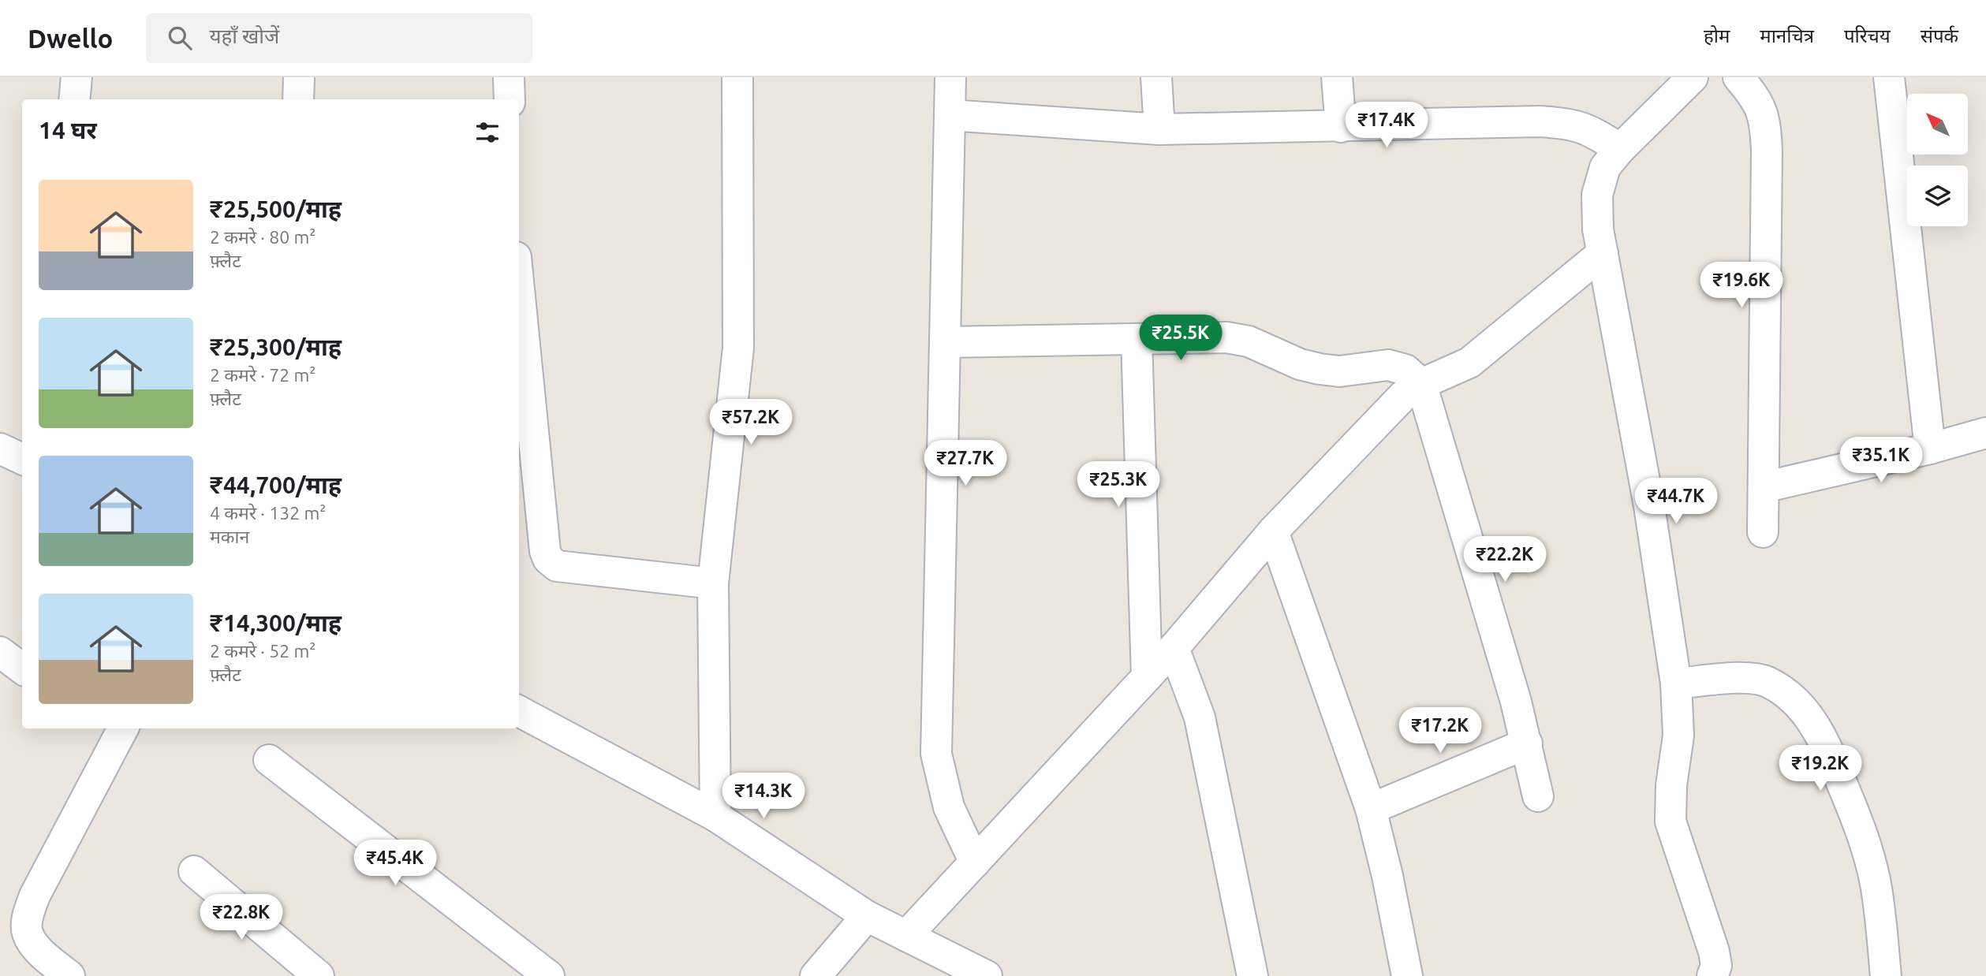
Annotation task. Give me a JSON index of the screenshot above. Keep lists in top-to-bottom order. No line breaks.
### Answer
{"north":"top left","page":{"header":"Dwello","search":"यहाँ खोजें","nav":["होम","मानचित्र","परिचय","संपर्क"],"heading":"14 घर","price":["₹17.4K","₹19.6K","₹25.5K","₹57.2K","₹35.1K","₹27.7K","₹25.3K","₹44.7K","₹22.2K","₹17.2K","₹19.2K","₹14.3K","₹45.4K","₹22.8K"],"list":[{"name":"₹25,500/माह","note":"2 कमरे · 80 m² · फ़्लैट"},{"name":"₹25,300/माह","note":"2 कमरे · 72 m² · फ़्लैट"},{"name":"₹44,700/माह","note":"4 कमरे · 132 m² · मकान"},{"name":"₹14,300/माह","note":"2 कमरे · 52 m² · फ़्लैट"}]}}
